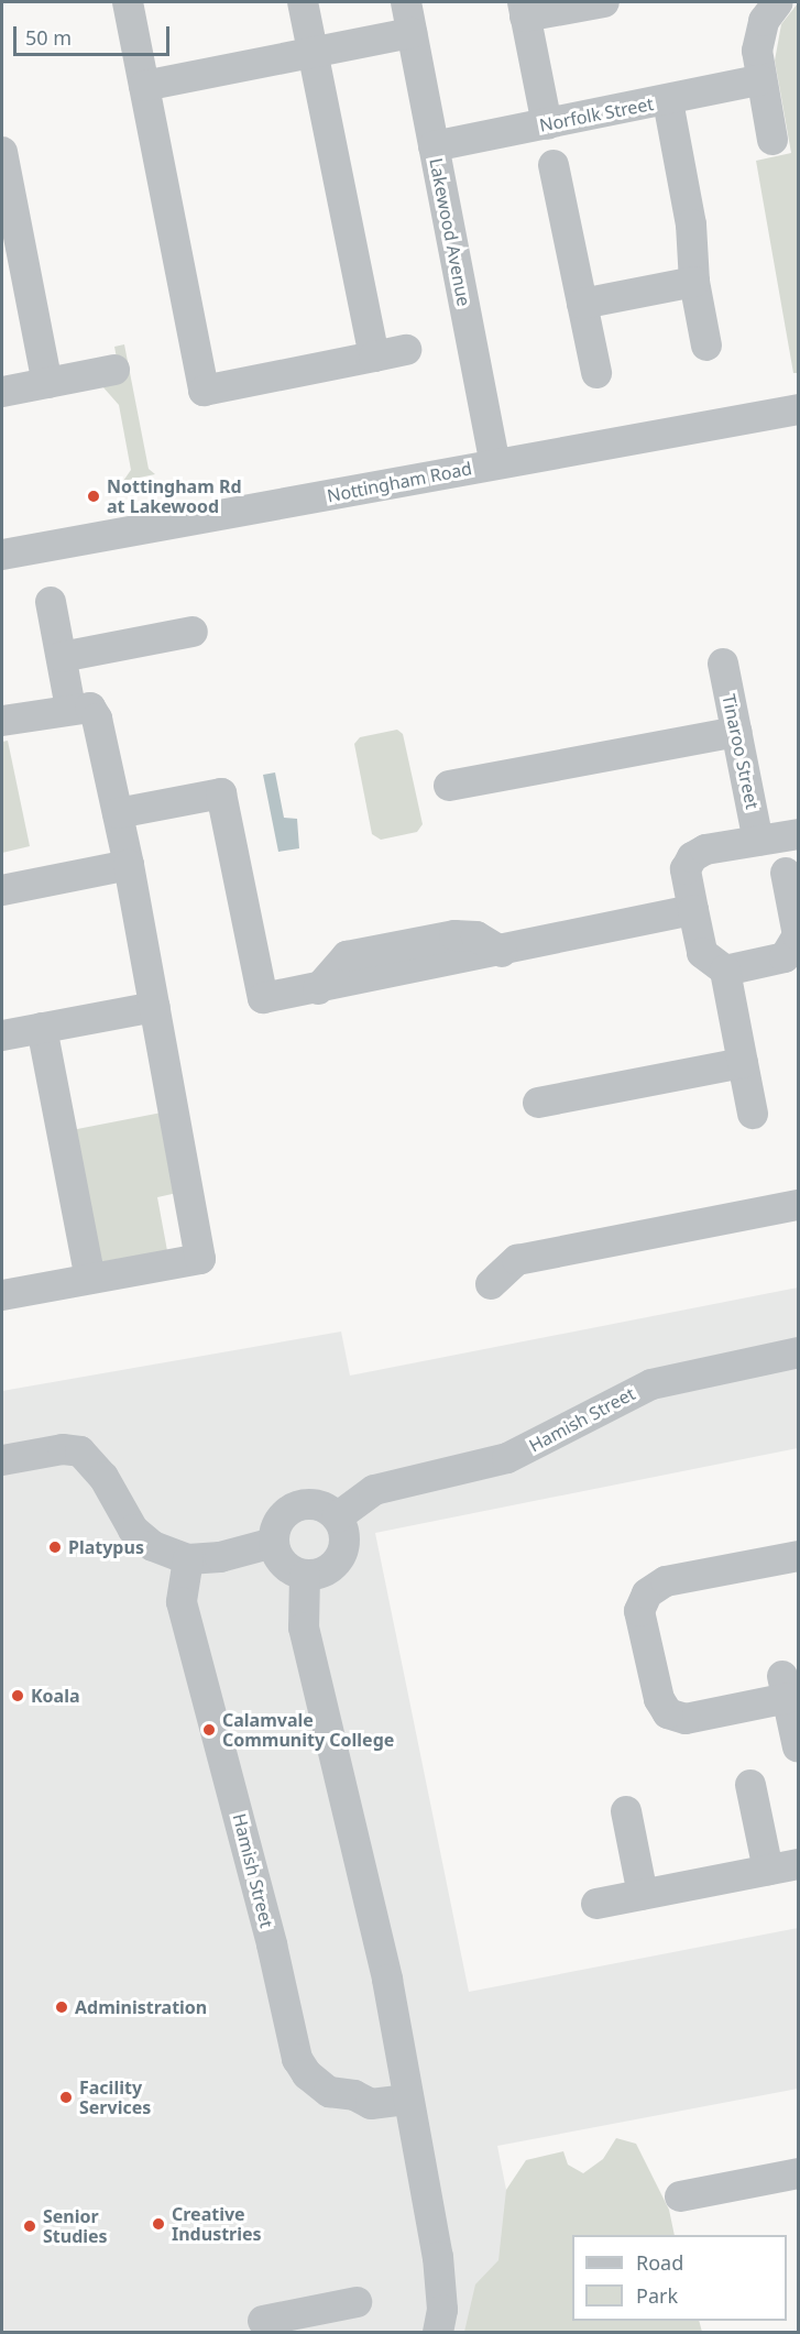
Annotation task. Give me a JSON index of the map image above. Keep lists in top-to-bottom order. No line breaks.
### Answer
{"streets":{"street":["Norfolk Street","Lakewood Avenue","Nottingham Road","Tinaroo Street","Hamish Street"]},"crossings":[["Norfolk Street","Lakewood Avenue"],["Lakewood Avenue","Nottingham Road"]],"places":["Nottingham Rd at Lakewood","Platypus","Koala","Calamvale Community College","Administration","Facility Services","Creative Industries","Senior Studies"],"legend":["Road","Park"],"scale_bar":"50 m"}
